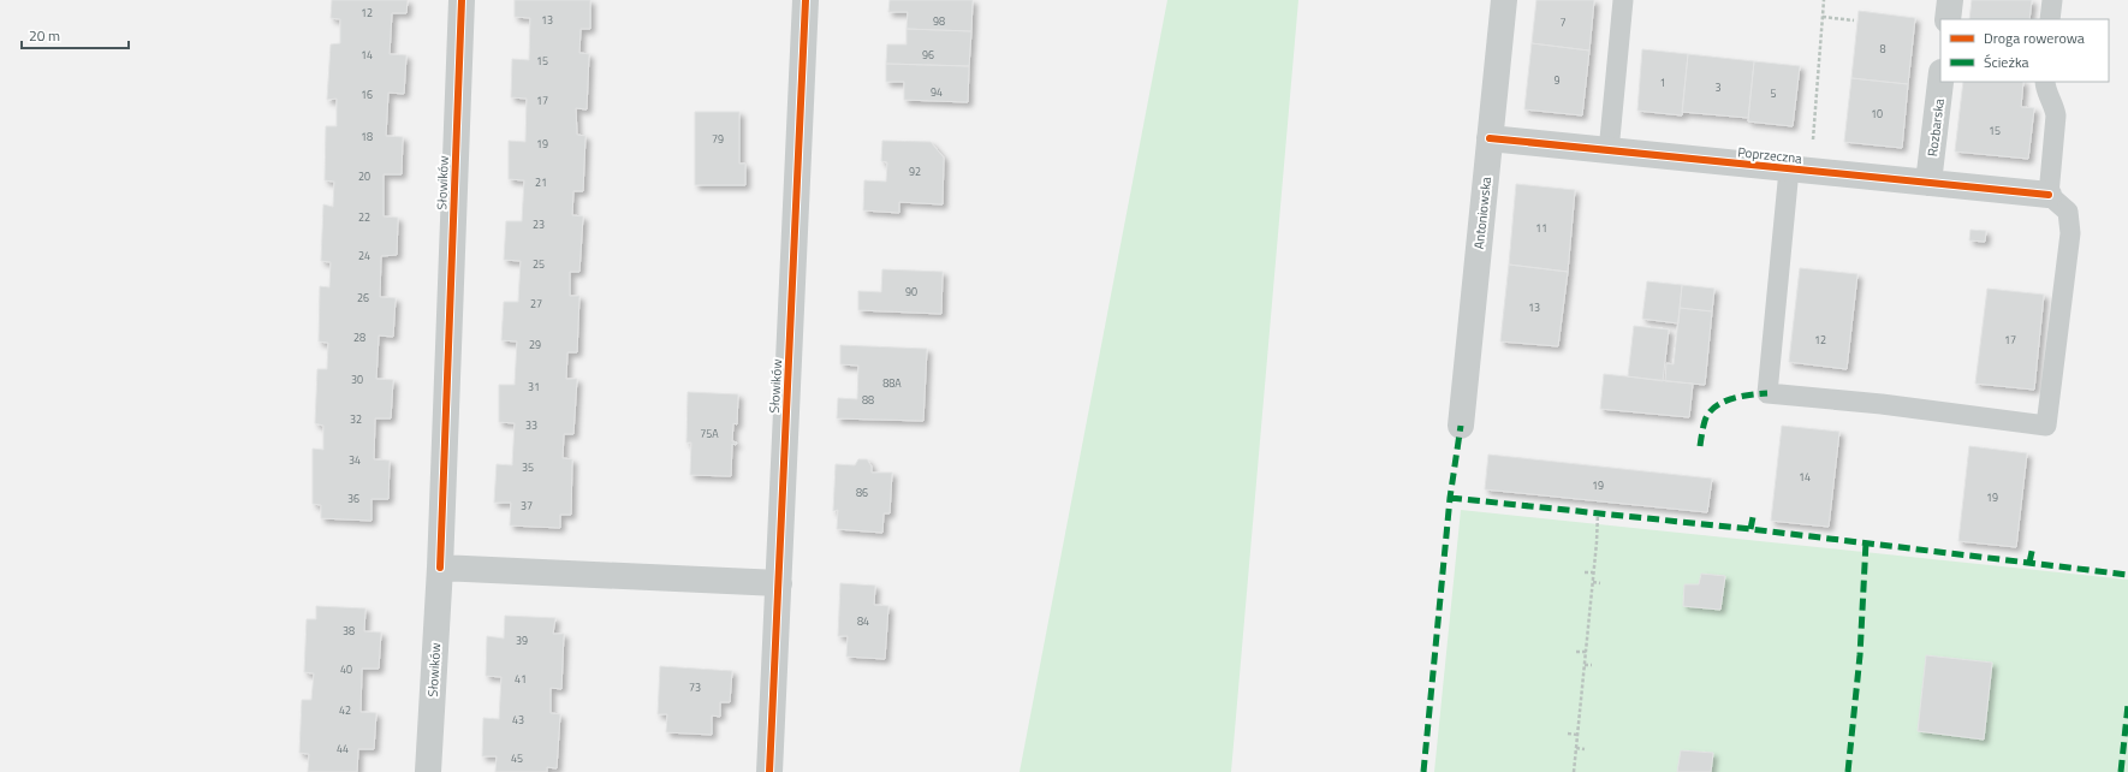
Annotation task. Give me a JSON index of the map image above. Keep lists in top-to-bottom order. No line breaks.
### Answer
{"streets":{"street":["Rozbarska","Poprzeczna","Słowików","Antoniowska"]},"crossings":[["Rozbarska","Poprzeczna"],["Poprzeczna","Antoniowska"]],"house_numbers":["12","13","98","7","8","14","96","15","9","1","3","94","5","16","17","10","15","18","79","19","92","20","21","22","23","11","24","25","90","26","27","13","28","12","17","29","30","88A","31","88","32","33","75A","34","35","14","19","86","19","36","37","84","38","39","40","41","73","42","43","44","45"],"legend":["Droga rowerowa","Ścieżka"],"scale_bar":"20 m"}
